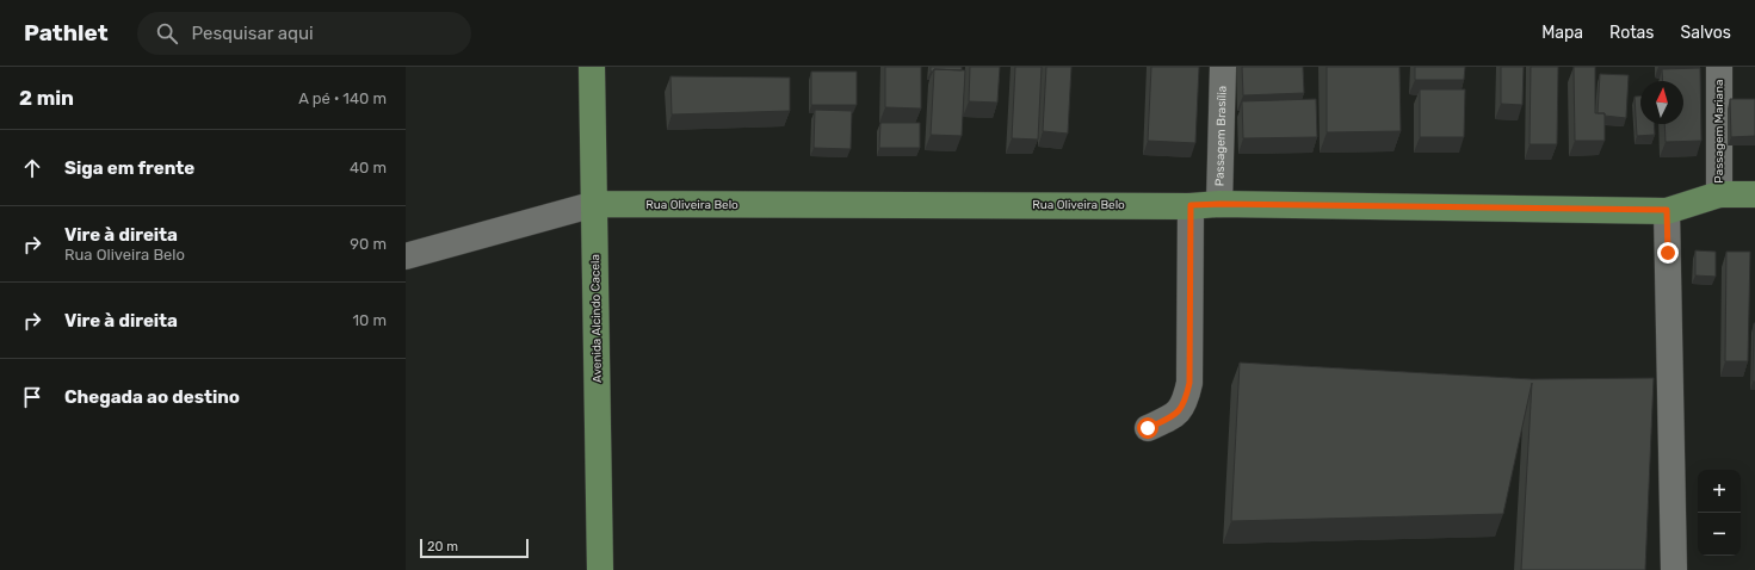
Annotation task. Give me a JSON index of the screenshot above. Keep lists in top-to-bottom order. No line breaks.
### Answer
{"streets":{"main road":["Rua Oliveira Belo","Avenida Alcindo Cacela"],"street":["Passagem Mariana","Passagem Brasília"]},"crossings":[["Passagem Mariana","Rua Oliveira Belo"],["Passagem Brasília","Rua Oliveira Belo"],["Rua Oliveira Belo","Avenida Alcindo Cacela"]],"scale_bar":"20 m","north":"top","page":{"header":"Pathlet","search":"Pesquisar aqui","nav":["Mapa","Rotas","Salvos"],"heading":["2 min","A pé · 140 m"],"list":[["Siga em frente","40 m"],["Vire à direita","Rua Oliveira Belo","90 m"],["Vire à direita","10 m"],"Chegada ao destino"],"map_buttons":["+","−"],"scale":"20 m"}}
